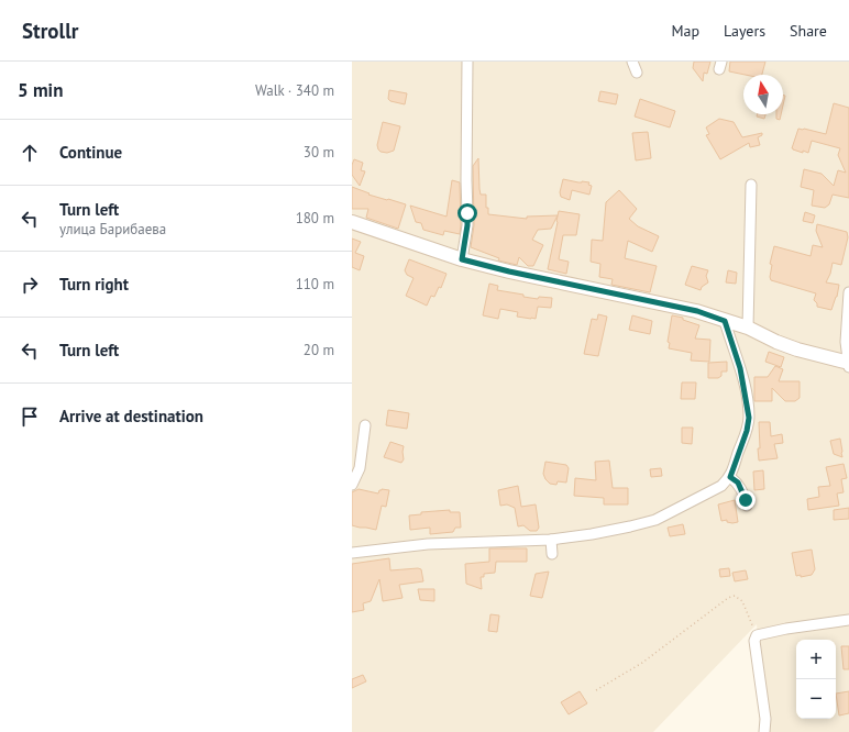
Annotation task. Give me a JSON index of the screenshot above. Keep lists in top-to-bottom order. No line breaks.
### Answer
{"north":"top","page":{"header":"Strollr","nav":["Map","Layers","Share"],"heading":["5 min","Walk · 340 m"],"list":[["Continue","30 m"],["Turn left","улица Барибаева","180 m"],["Turn right","110 m"],["Turn left","20 m"],"Arrive at destination"],"map_buttons":["+","−"]}}
